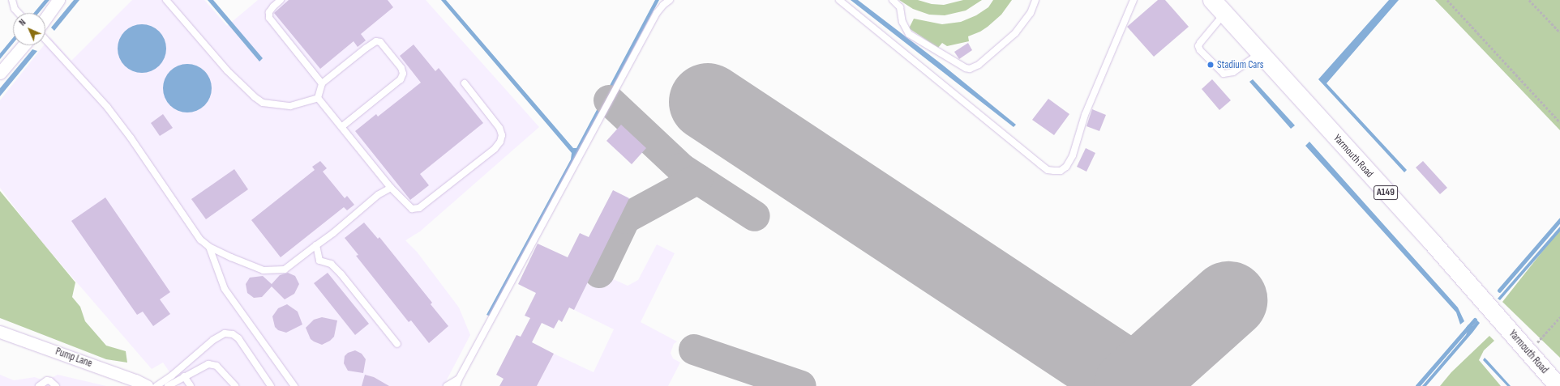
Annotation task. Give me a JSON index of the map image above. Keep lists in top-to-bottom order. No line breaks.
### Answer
{"streets":{"main road":["Yarmouth Road","A149"],"street":["Pump Lane"]},"places":["Stadium Cars"],"north":"top left"}
